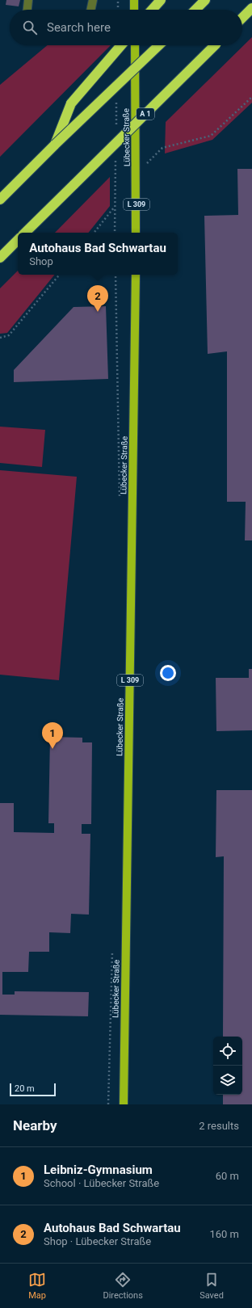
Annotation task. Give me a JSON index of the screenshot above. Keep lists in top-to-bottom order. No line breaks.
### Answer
{"streets":{"highway":["A 1"],"main road":["Lübecker Straße","L 309"]},"scale_bar":"20 m","page":{"search":"Search here","popup":["Autohaus Bad Schwartau","Shop"],"pins":["2","1"],"scale":"20 m","heading":["Nearby","2 results"],"list":[{"mark":"1","name":"Leibniz-Gymnasium","note":"School · Lübecker Straße","value":"60 m"},{"mark":"2","name":"Autohaus Bad Schwartau","note":"Shop · Lübecker Straße","value":"160 m"}],"nav":["Map","Directions","Saved"]}}
